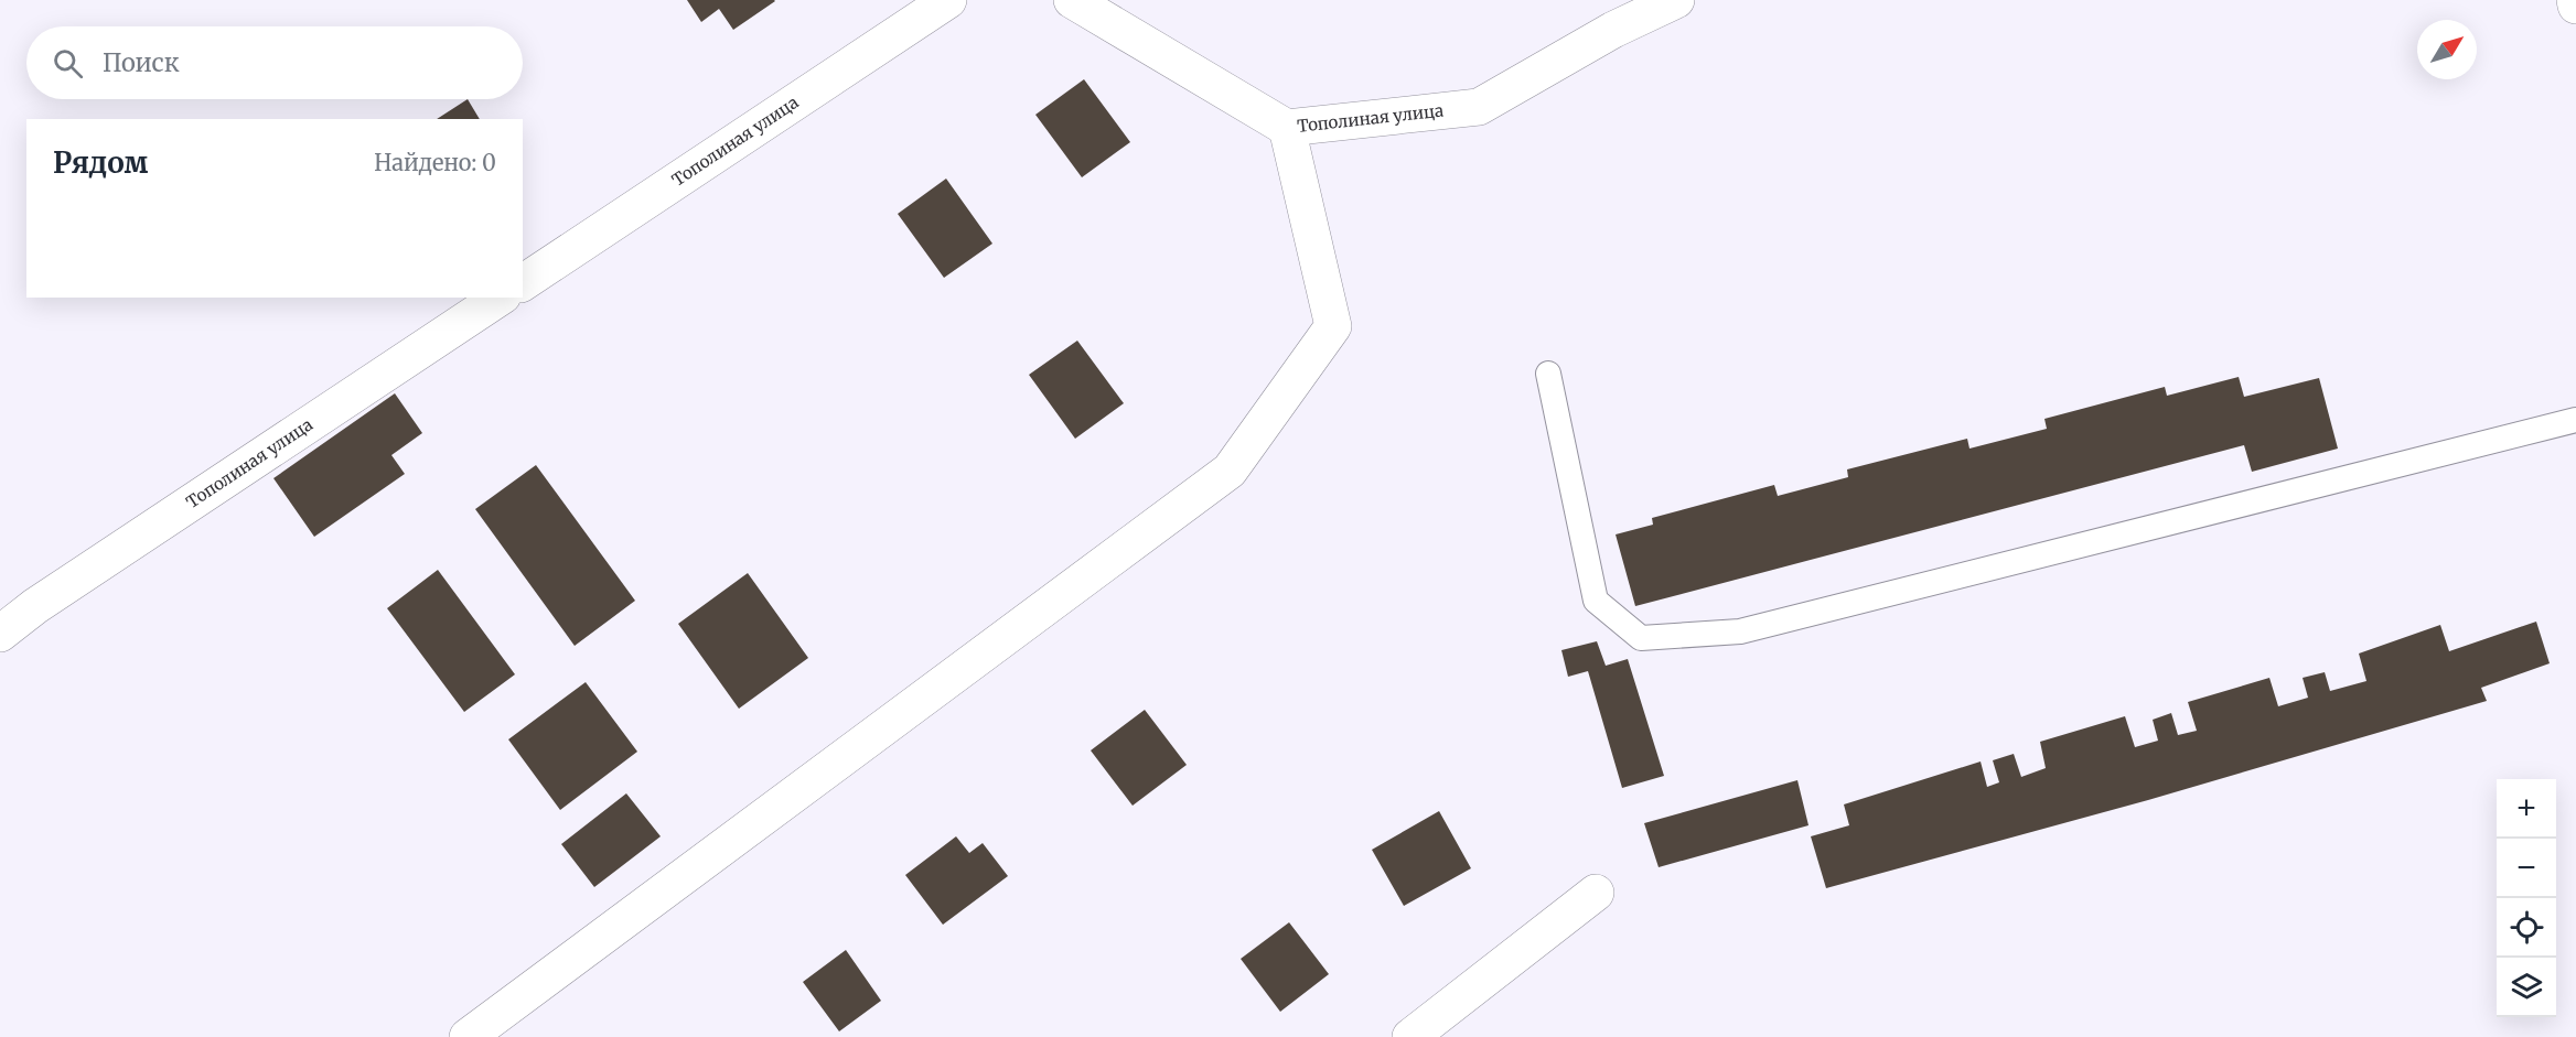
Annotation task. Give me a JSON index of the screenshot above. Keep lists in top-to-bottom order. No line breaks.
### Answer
{"streets":{"street":["Тополиная улица"]},"north":"top right","page":{"search":"Поиск","heading":["Рядом","Найдено: 0"],"map_buttons":["+","−"]}}
